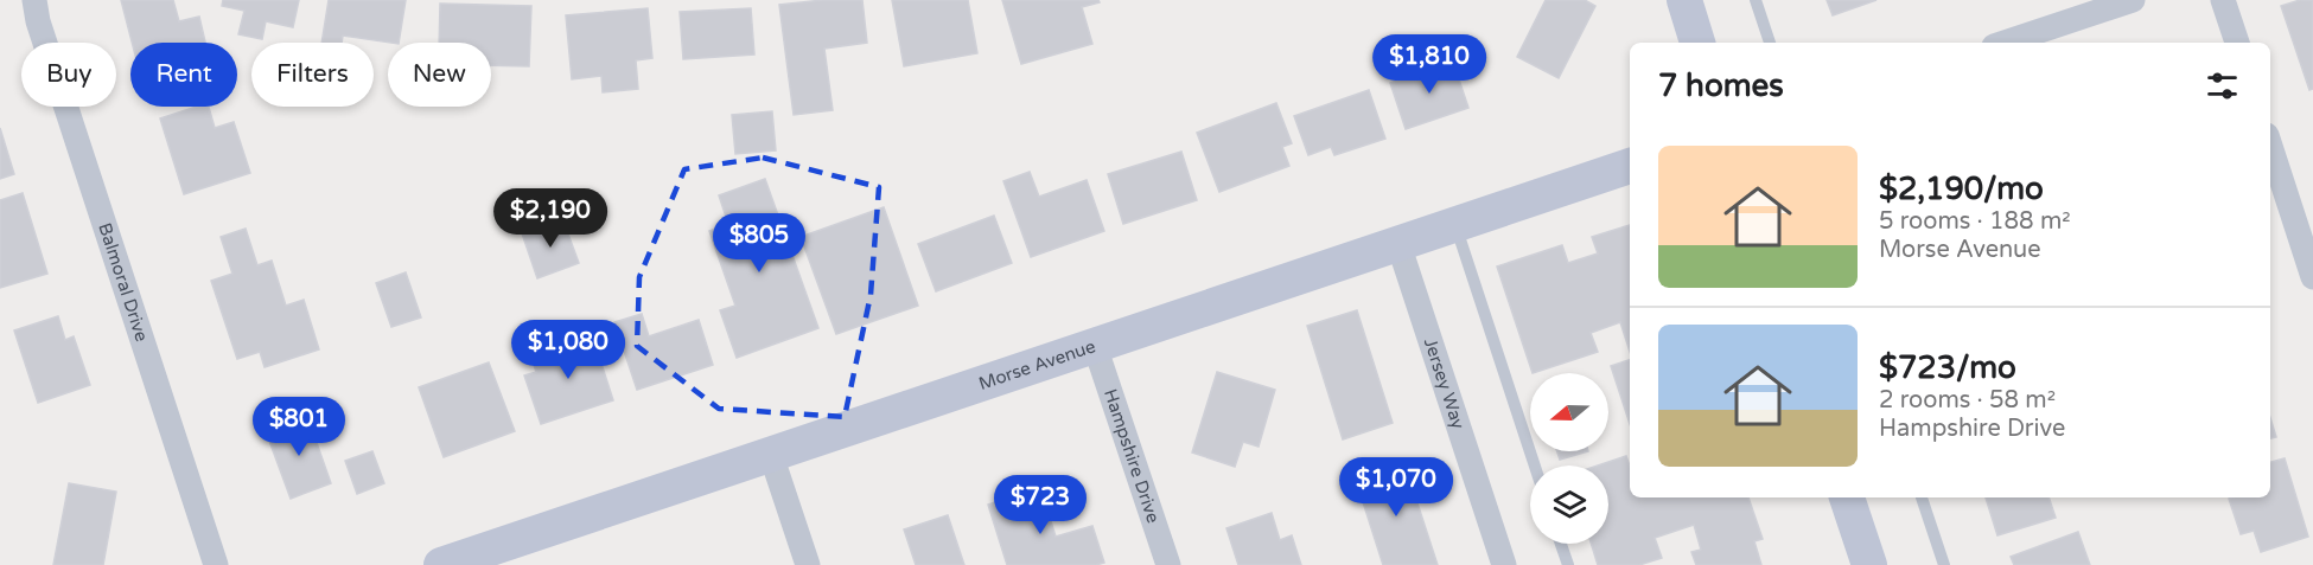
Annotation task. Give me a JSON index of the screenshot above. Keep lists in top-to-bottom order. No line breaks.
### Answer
{"streets":{"street":["Balmoral Drive","Morse Avenue","Jersey Way","Hampshire Drive"]},"crossings":[["Morse Avenue","Jersey Way"],["Morse Avenue","Hampshire Drive"]],"north":"left","page":{"price":["$1,810","$2,190","$805","$1,080","$801","$1,070","$723"],"chip":["Buy","Rent","Filters","New"],"heading":"7 homes","list":[{"name":"$2,190/mo","note":"5 rooms · 188 m² · Morse Avenue"},{"name":"$723/mo","note":"2 rooms · 58 m² · Hampshire Drive"}]}}
